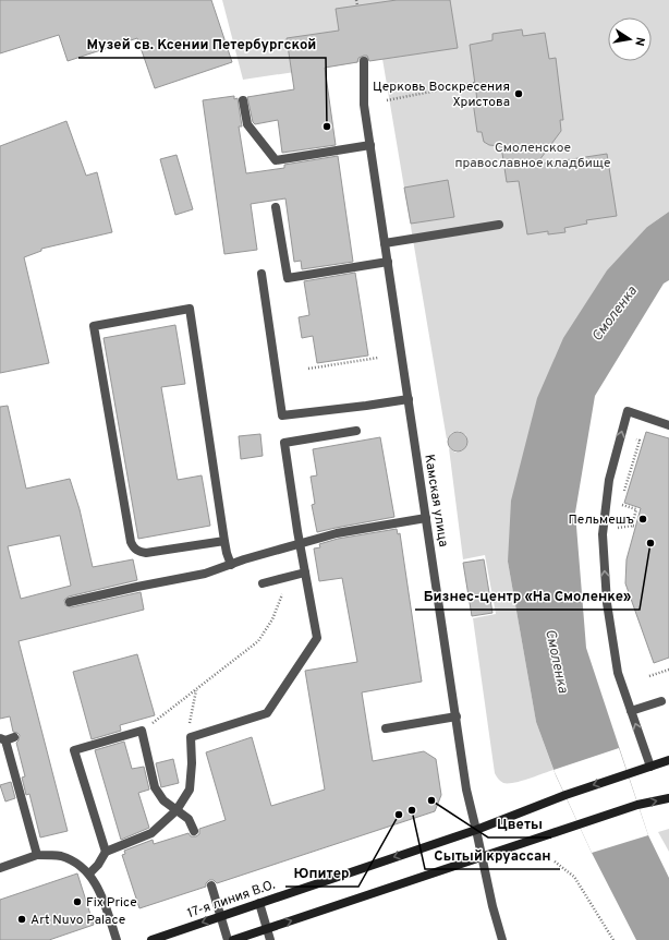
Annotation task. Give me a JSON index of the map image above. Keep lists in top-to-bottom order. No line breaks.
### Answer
{"streets":{"main road":["17-я линия В.О."],"street":["Камская улица"]},"crossings":[["Камская улица","17-я линия В.О."]],"water":["Смоленка"],"parks":["Смоленское православное кладбище"],"places":["Церковь Воскресения Христова","Музей св. Ксении Петербургской","Пельмешъ","Бизнес-центр «На Смоленке»","Цветы","Сытый круассан","Юпитер","Fix Price","Art Nuvo Palace"],"north":"right"}
